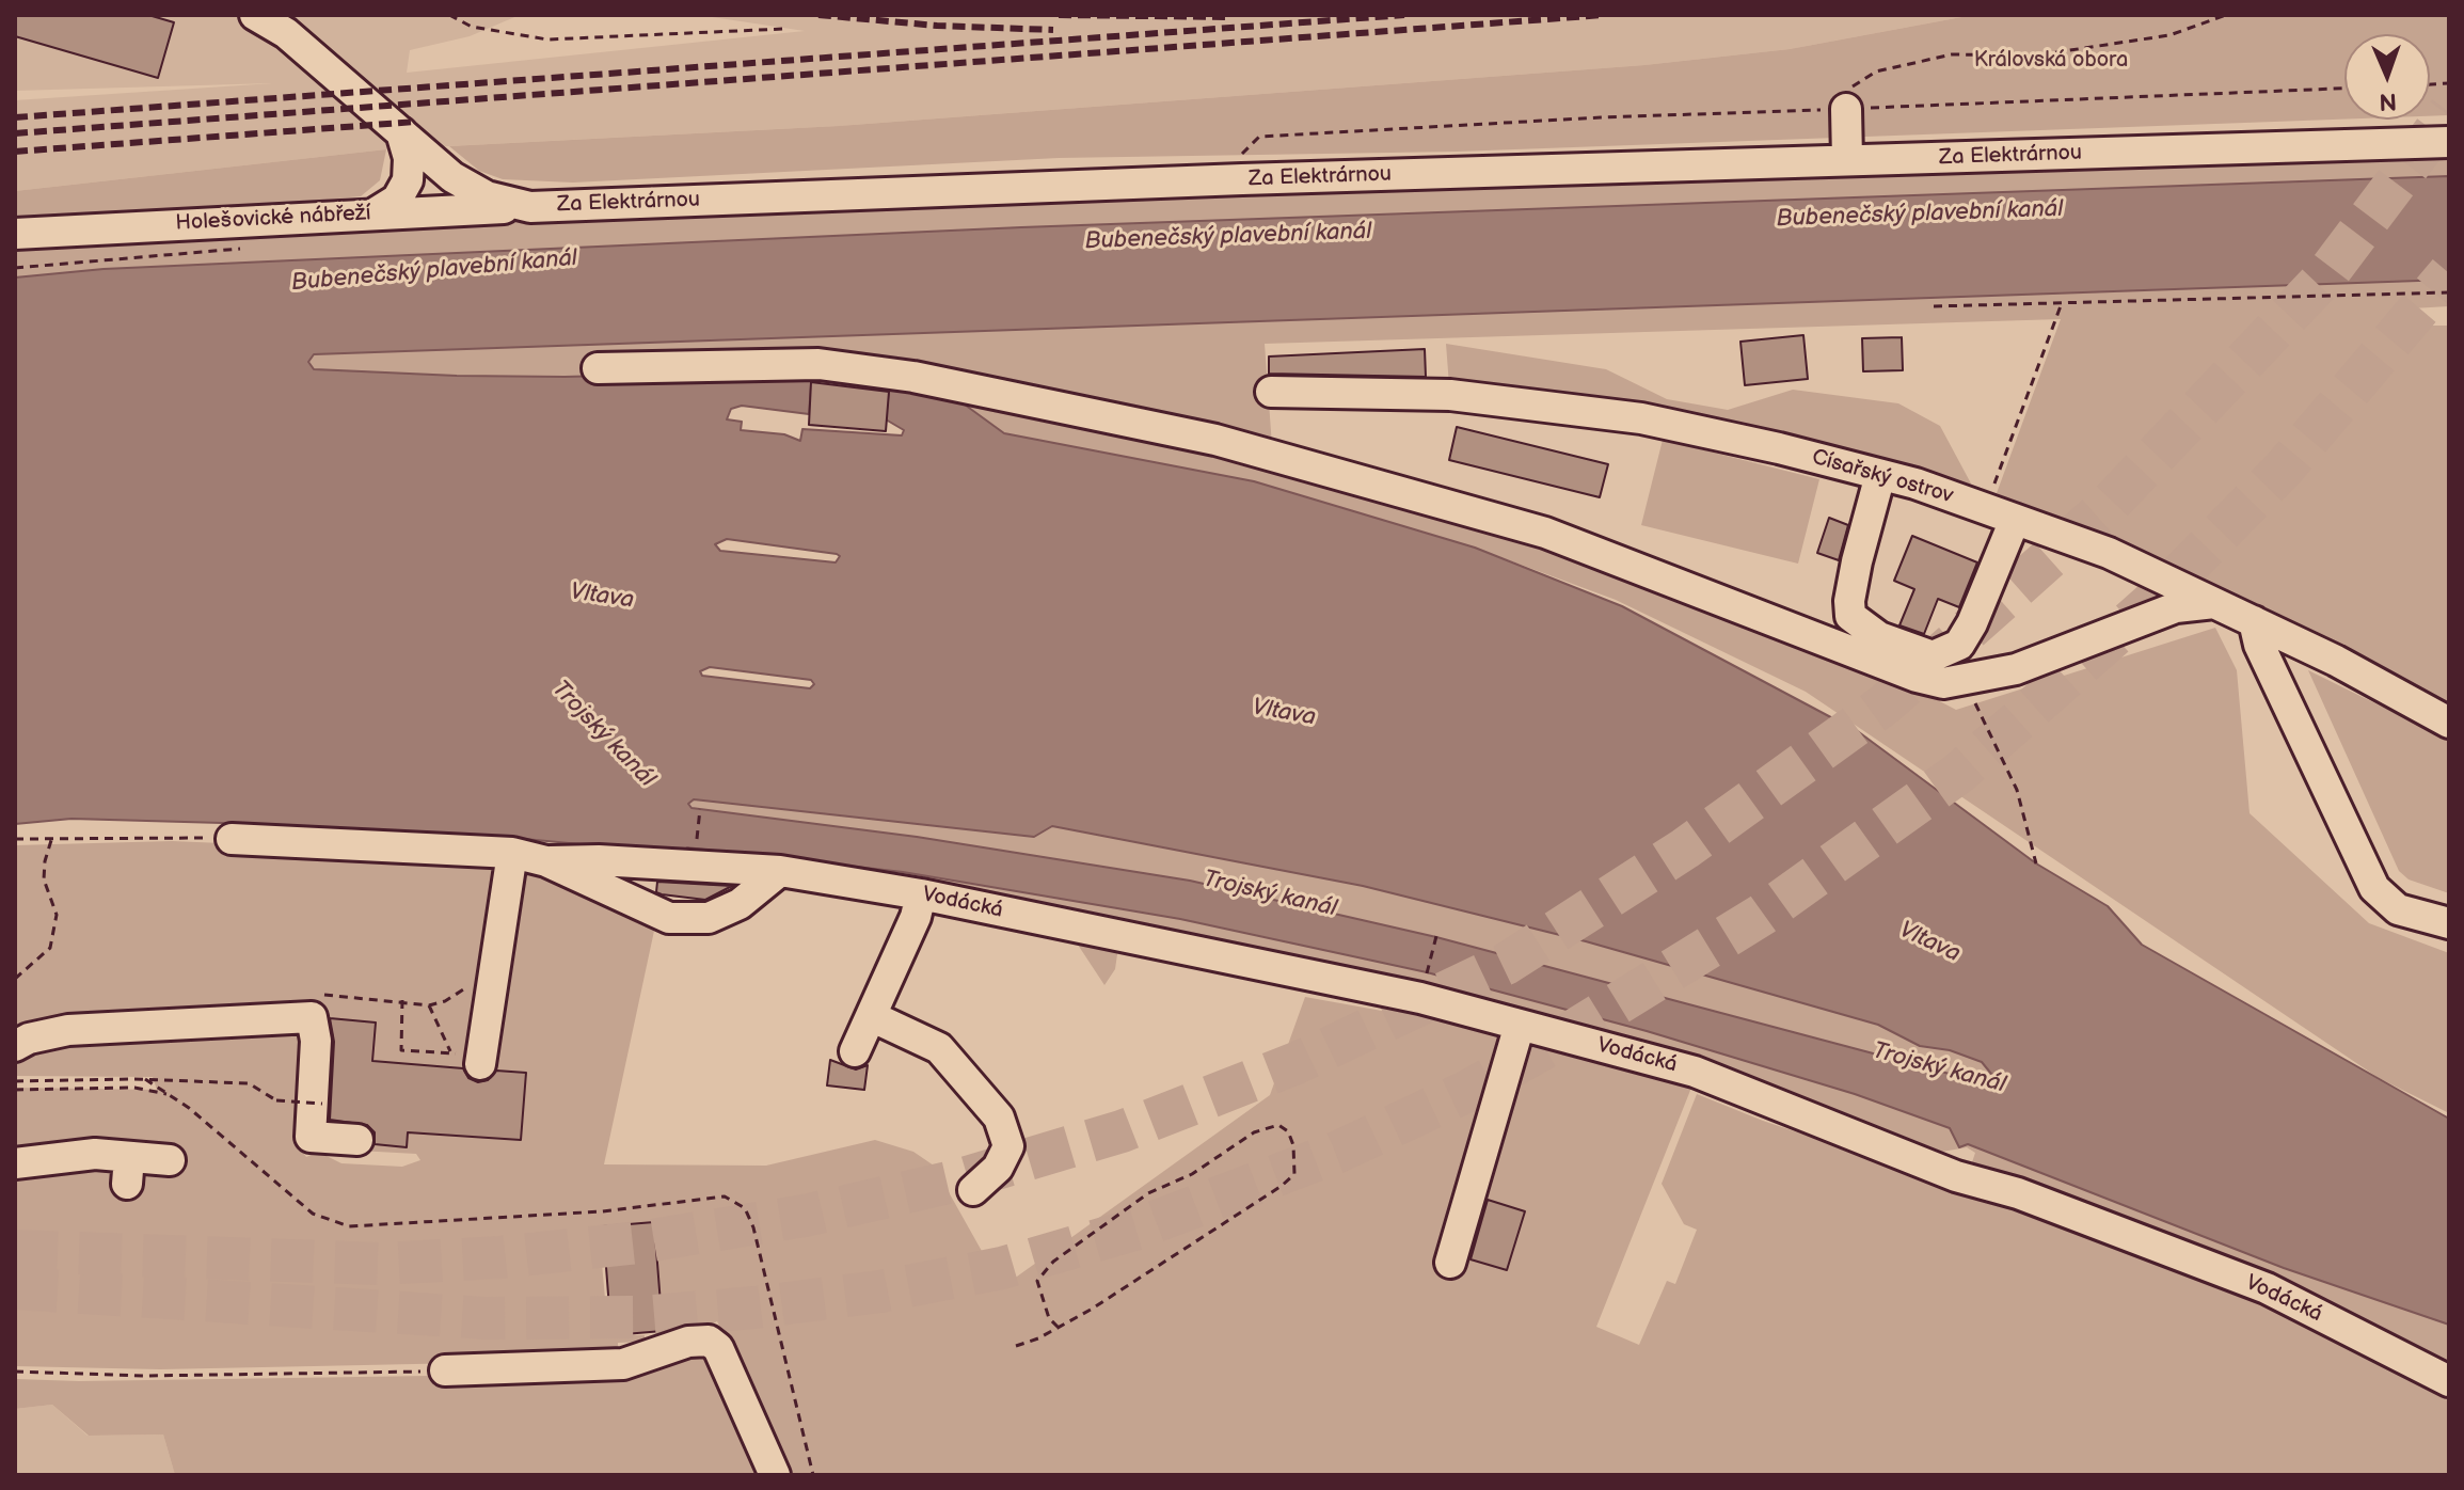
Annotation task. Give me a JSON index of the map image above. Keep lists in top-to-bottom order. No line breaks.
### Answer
{"streets":{"street":["Za Elektrárnou","Holešovické nábřeží","Císařský ostrov","Vodácká"]},"crossings":[["Za Elektrárnou","Holešovické nábřeží"]],"water":["Bubenečský plavební kanál","Vltava","Trojský kanál"],"parks":["Královská obora"],"north":"bottom"}
